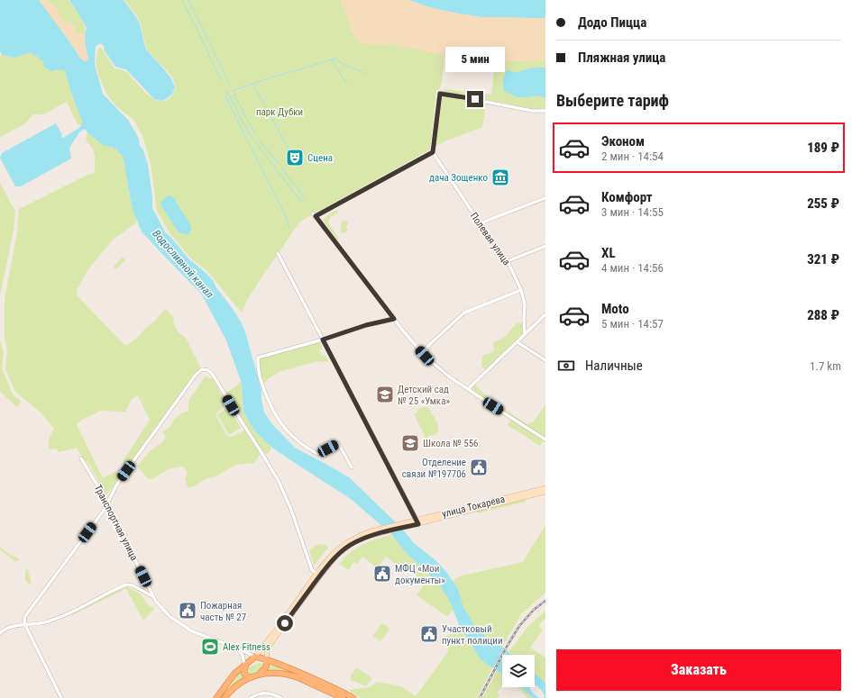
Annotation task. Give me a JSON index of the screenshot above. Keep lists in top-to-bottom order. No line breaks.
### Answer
{"streets":{"main road":["улица Токарева"],"street":["Полевая улица","Транспортная улица"]},"water":["Водосливной канал"],"parks":["парк Дубки"],"places":{"theatre":["Сцена"],"museum":["дача Зощенко"],"school or university":["Детский сад № 25 «Умка»","Школа № 556"],"public building":["Отделение связи №197706","МФЦ «Мои документы»","Пожарная часть № 27","Участковый пункт полиции"],"sports":["Alex Fitness"]},"page":{"banner":["Додо Пицца","Пляжная улица"],"bubble":"5 мин","heading":"Выберите тариф","list":[{"name":"Эконом","note":"2 мин · 14:54","value":"189 ₽"},{"name":"Комфорт","note":"3 мин · 14:55","value":"255 ₽"},{"name":"XL","note":"4 мин · 14:56","value":"321 ₽"},{"name":"Moto","note":"5 мин · 14:57","value":"288 ₽"}],"pay":["Наличные","1.7 km"],"buttons":"Заказать"}}
